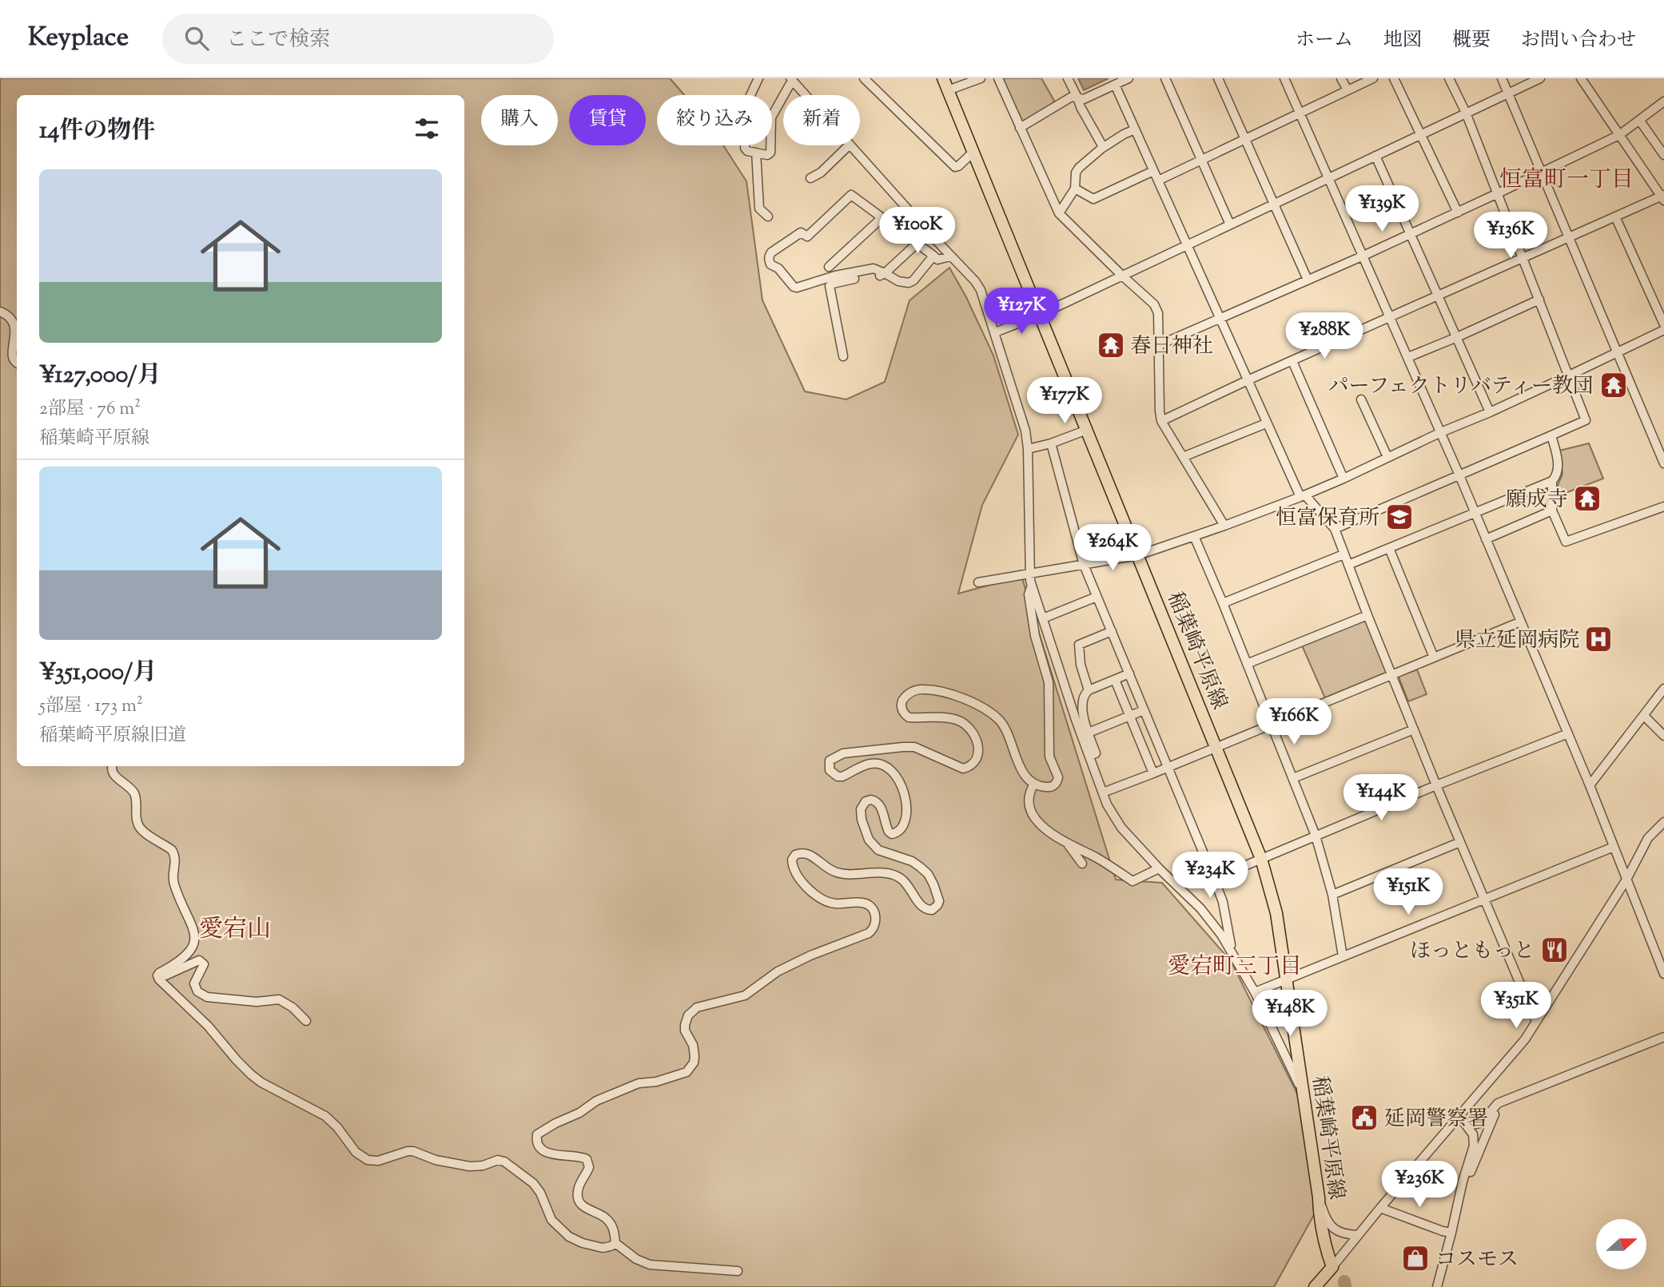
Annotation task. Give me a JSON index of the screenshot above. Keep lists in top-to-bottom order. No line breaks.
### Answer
{"streets":{"main road":["稲葉崎平原線"]},"districts":["恒富町一丁目","愛宕山","愛宕町三丁目"],"places":{"temple":["春日神社","パーフェクトリバティー教団","願成寺"],"school or university":["恒富保育所"],"hospital":["県立延岡病院"],"restaurant":["ほっともっと"],"public building":["延岡警察署"],"shop":["コスモス"]},"north":"right","page":{"header":"Keyplace","search":"ここで検索","nav":["ホーム","地図","概要","お問い合わせ"],"chip":["購入","賃貸","絞り込み","新着"],"heading":"14件の物件","list":[{"name":"¥127,000/月","note":"2部屋 · 76 m² · 稲葉崎平原線"},{"name":"¥351,000/月","note":"5部屋 · 173 m² · 稲葉崎平原線旧道"}],"price":["¥139K","¥100K","¥136K","¥127K","¥288K","¥177K","¥264K","¥166K","¥144K","¥234K","¥151K","¥351K","¥148K","¥236K"]}}
